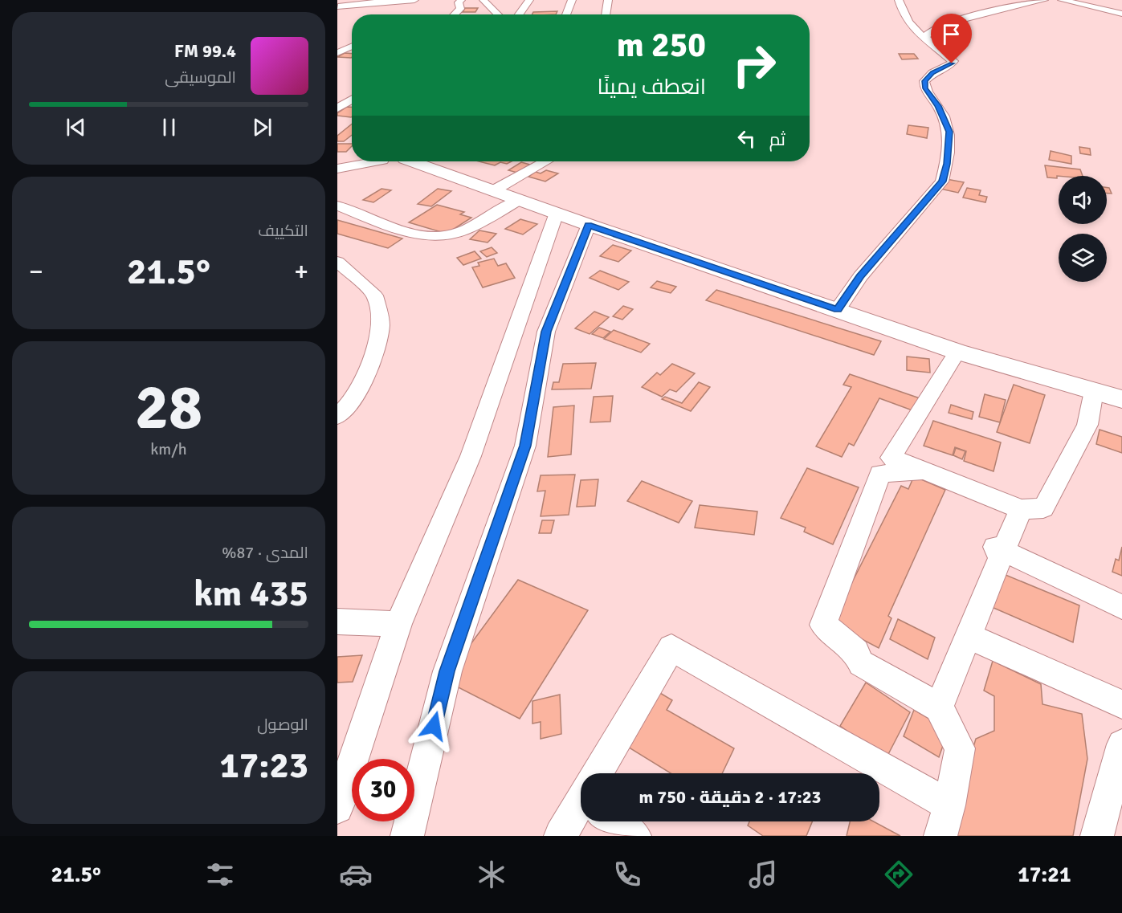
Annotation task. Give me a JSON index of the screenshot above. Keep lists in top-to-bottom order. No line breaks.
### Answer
{"page":{"turn":["250 m","انعطف يمينًا"],"song":["99.4 FM","الموسيقى"],"then":"ثم","tile":["التكييف",["28","km/h"],["المدى · 87%","435 km"],["الوصول","17:23"]],"heat":["−","21.5°","+"],"limit":"30","trip":"17:23 · 2 دقيقة · 750 m","tabs":["17:21","21.5°"]}}
